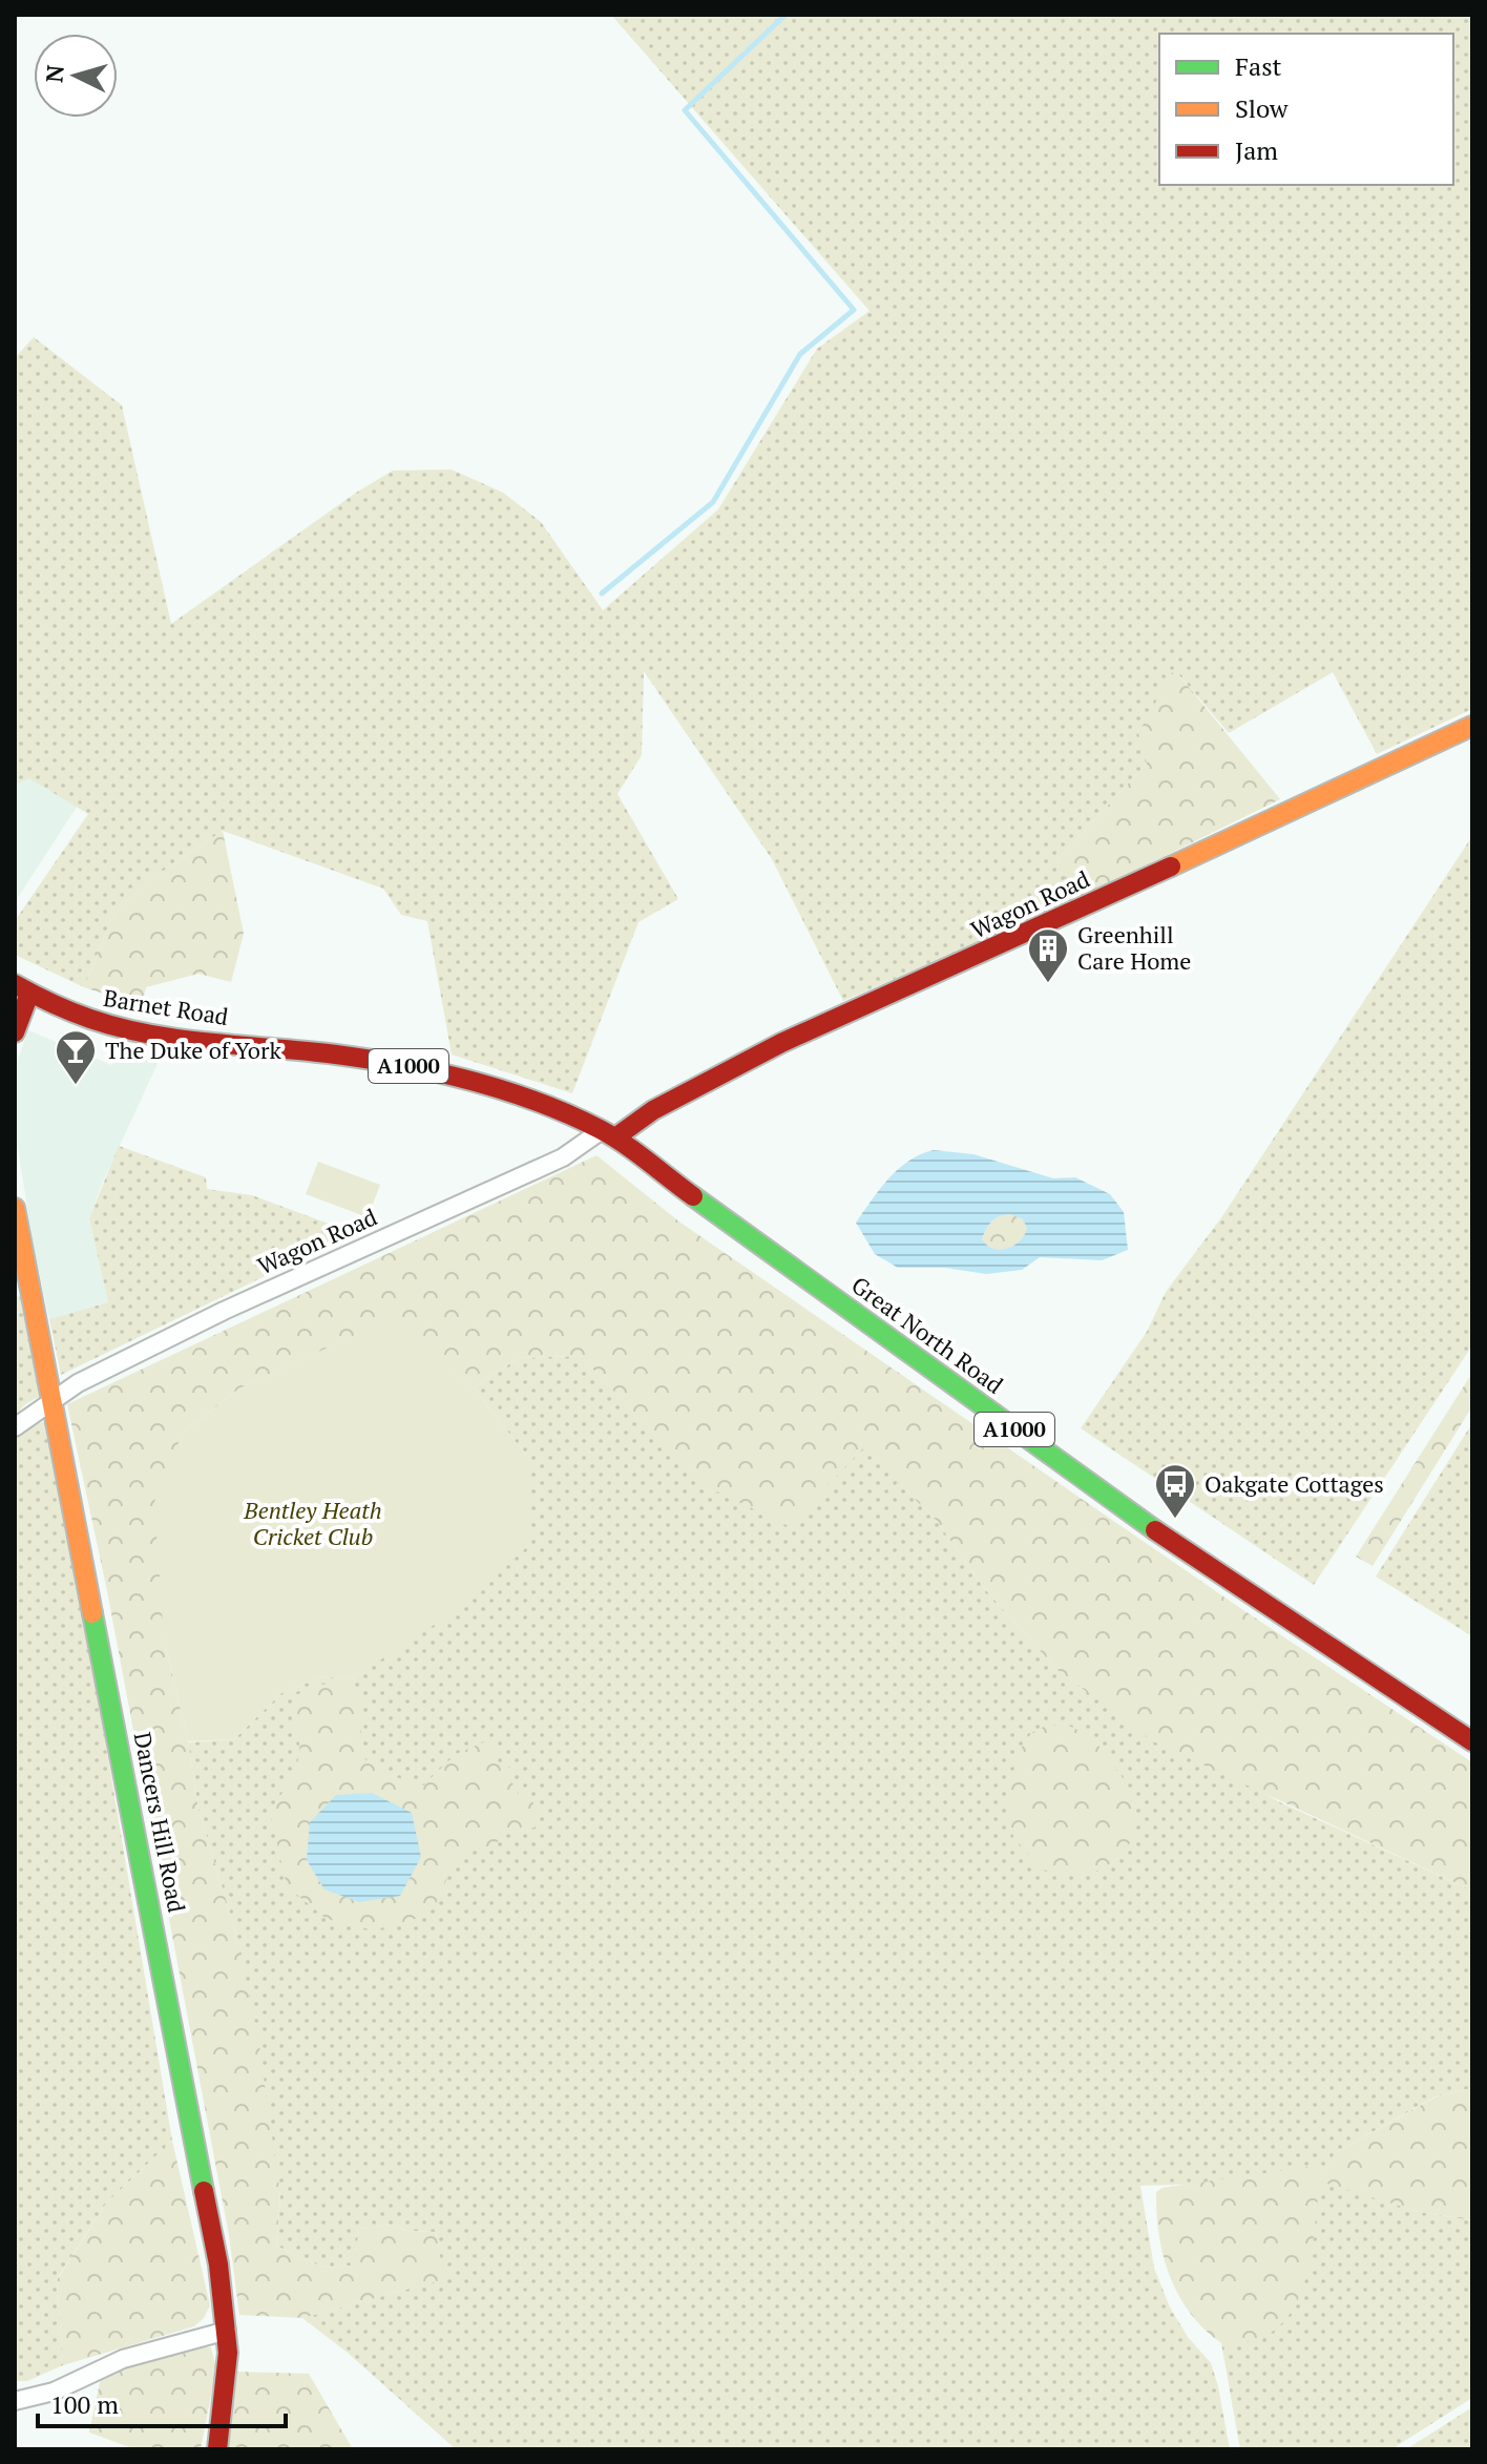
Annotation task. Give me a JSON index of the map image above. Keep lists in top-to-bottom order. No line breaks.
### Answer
{"streets":{"street":["Wagon Road","Barnet Road","A1000","Great North Road","Dancers Hill Road"]},"crossings":[["Wagon Road","Great North Road"],["Wagon Road","Dancers Hill Road"],["Barnet Road","Great North Road"]],"parks":["Bentley Heath Cricket Club"],"places":{"building":["Greenhill Care Home"],"bar":["The Duke of York"],"bus stop":["Oakgate Cottages"]},"legend":["Fast","Slow","Jam"],"scale_bar":"100 m","north":"left"}
